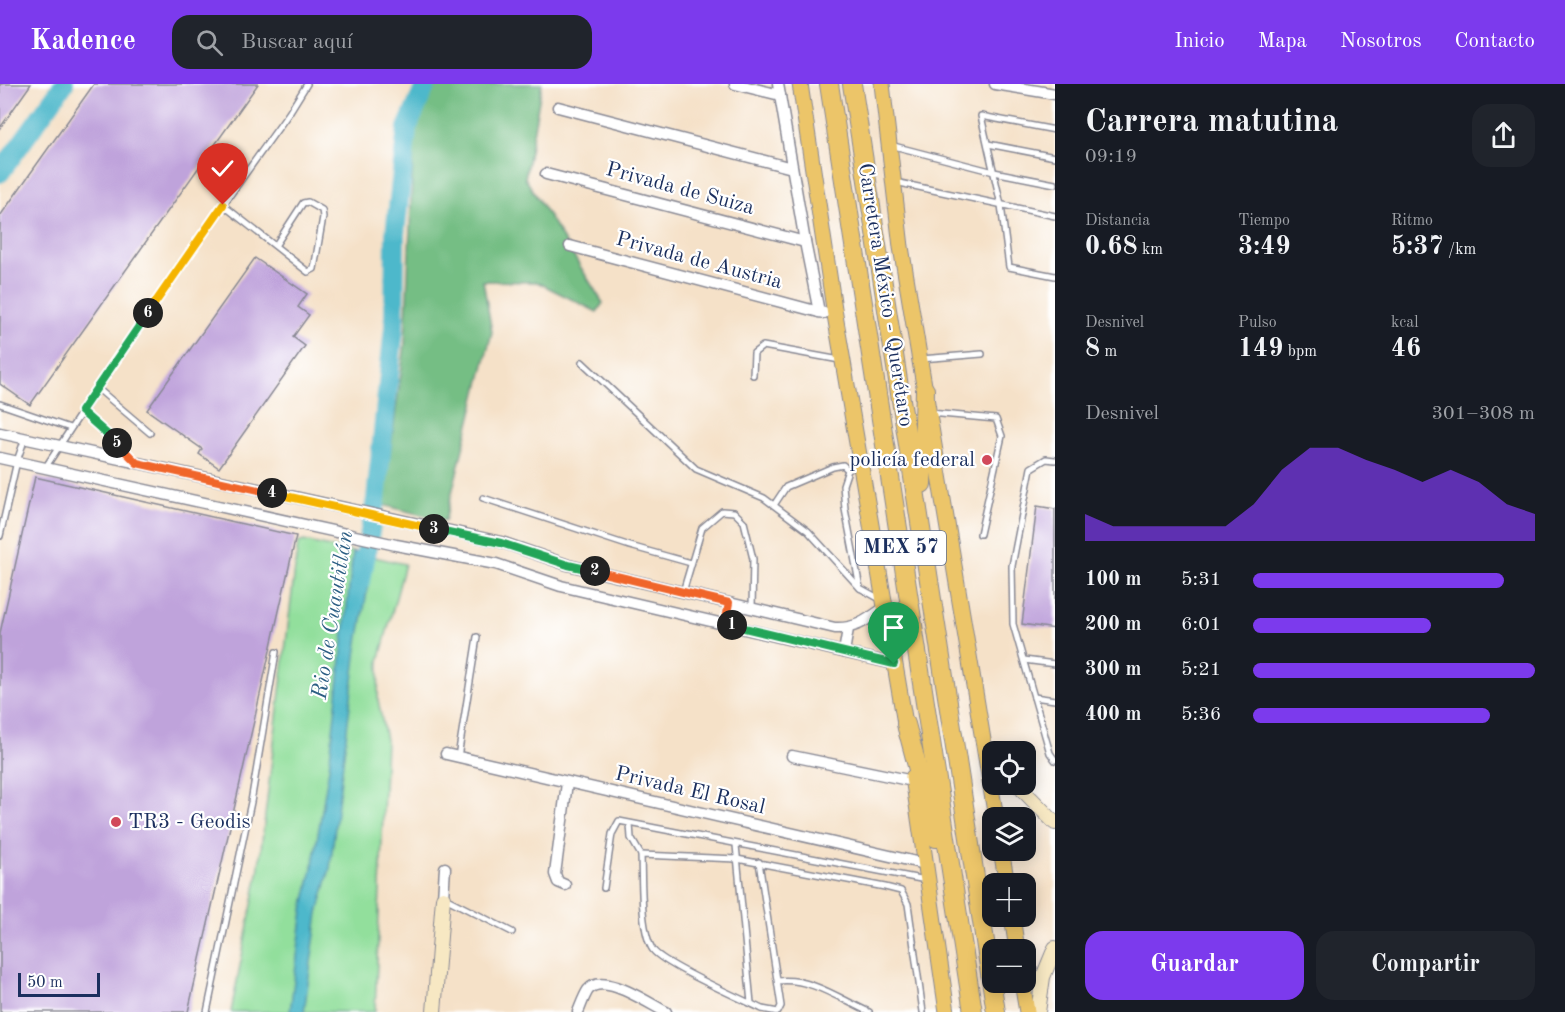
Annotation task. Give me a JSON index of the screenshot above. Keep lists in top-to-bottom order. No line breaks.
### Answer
{"streets":{"highway":["Carretera México - Querétaro","MEX 57"],"street":["Privada de Suiza","Privada de Austria","Privada El Rosal"]},"water":["Rio de Cuautitlán"],"places":["policía federal","TR3 - Geodis"],"scale_bar":"50 m","page":{"header":"Kadence","search":"Buscar aquí","nav":["Inicio","Mapa","Nosotros","Contacto"],"heading":["Carrera matutina","09:19"],"stats":[["Distancia","0.68 km"],["Tiempo","3:49"],["Ritmo","5:37 /km"],["Desnivel","8 m"],["Pulso","149 bpm"],["kcal","46"]],"pins":["6","5","4","3","2","1"],"chart":["Desnivel","301–308 m"],"list":[{"name":"100 m","note":"5:31"},{"name":"200 m","note":"6:01"},{"name":"300 m","note":"5:21"},{"name":"400 m","note":"5:36"}],"map_buttons":["+","−"],"buttons":["Guardar","Compartir"],"scale":"50 m"}}
